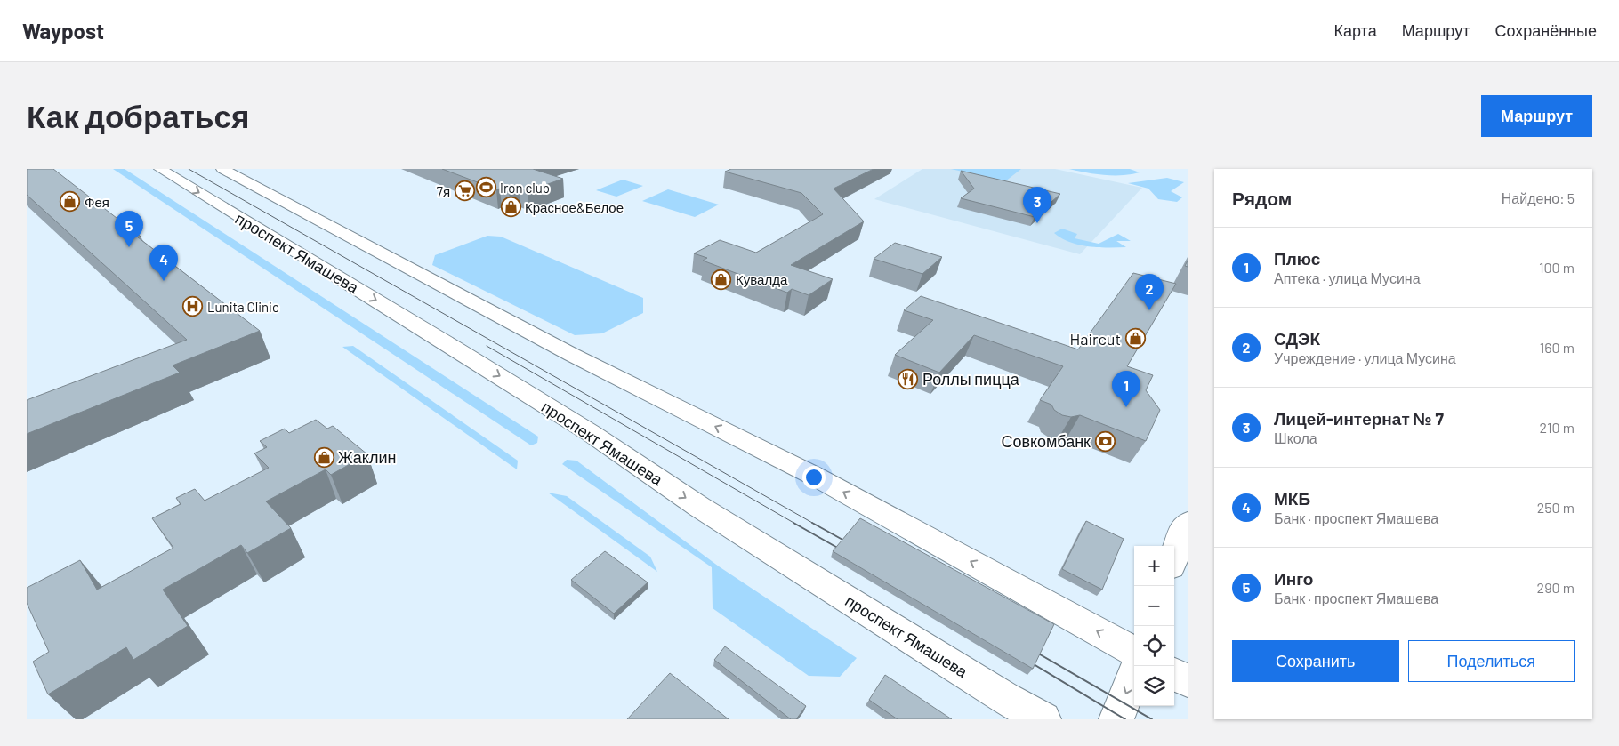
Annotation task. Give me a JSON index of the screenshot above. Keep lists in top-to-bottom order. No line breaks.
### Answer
{"streets":{"main road":["проспект Ямашева"]},"places":{"sports":["Iron club"],"supermarket":["7я"],"shop":["Фея","Красное&Белое","Кувалда","Haircut","Жаклин"],"hospital":["Lunita Clinic"],"restaurant":["Роллы пицца"],"bank":["Совкомбанк"]},"page":{"header":"Waypost","nav":["Карта","Маршрут","Сохранённые"],"buttons":["Маршрут",["Сохранить","Поделиться"]],"title":"Как добраться","heading":["Рядом","Найдено: 5"],"pins":["3","5","4","2","1"],"list":[{"mark":"1","name":"Плюс","note":"Аптека · улица Мусина","value":"100 m"},{"mark":"2","name":"СДЭК","note":"Учреждение · улица Мусина","value":"160 m"},{"mark":"3","name":"Лицей-интернат № 7","note":"Школа","value":"210 m"},{"mark":"4","name":"МКБ","note":"Банк · проспект Ямашева","value":"250 m"},{"mark":"5","name":"Инго","note":"Банк · проспект Ямашева","value":"290 m"}],"map_buttons":["+","−"]}}
